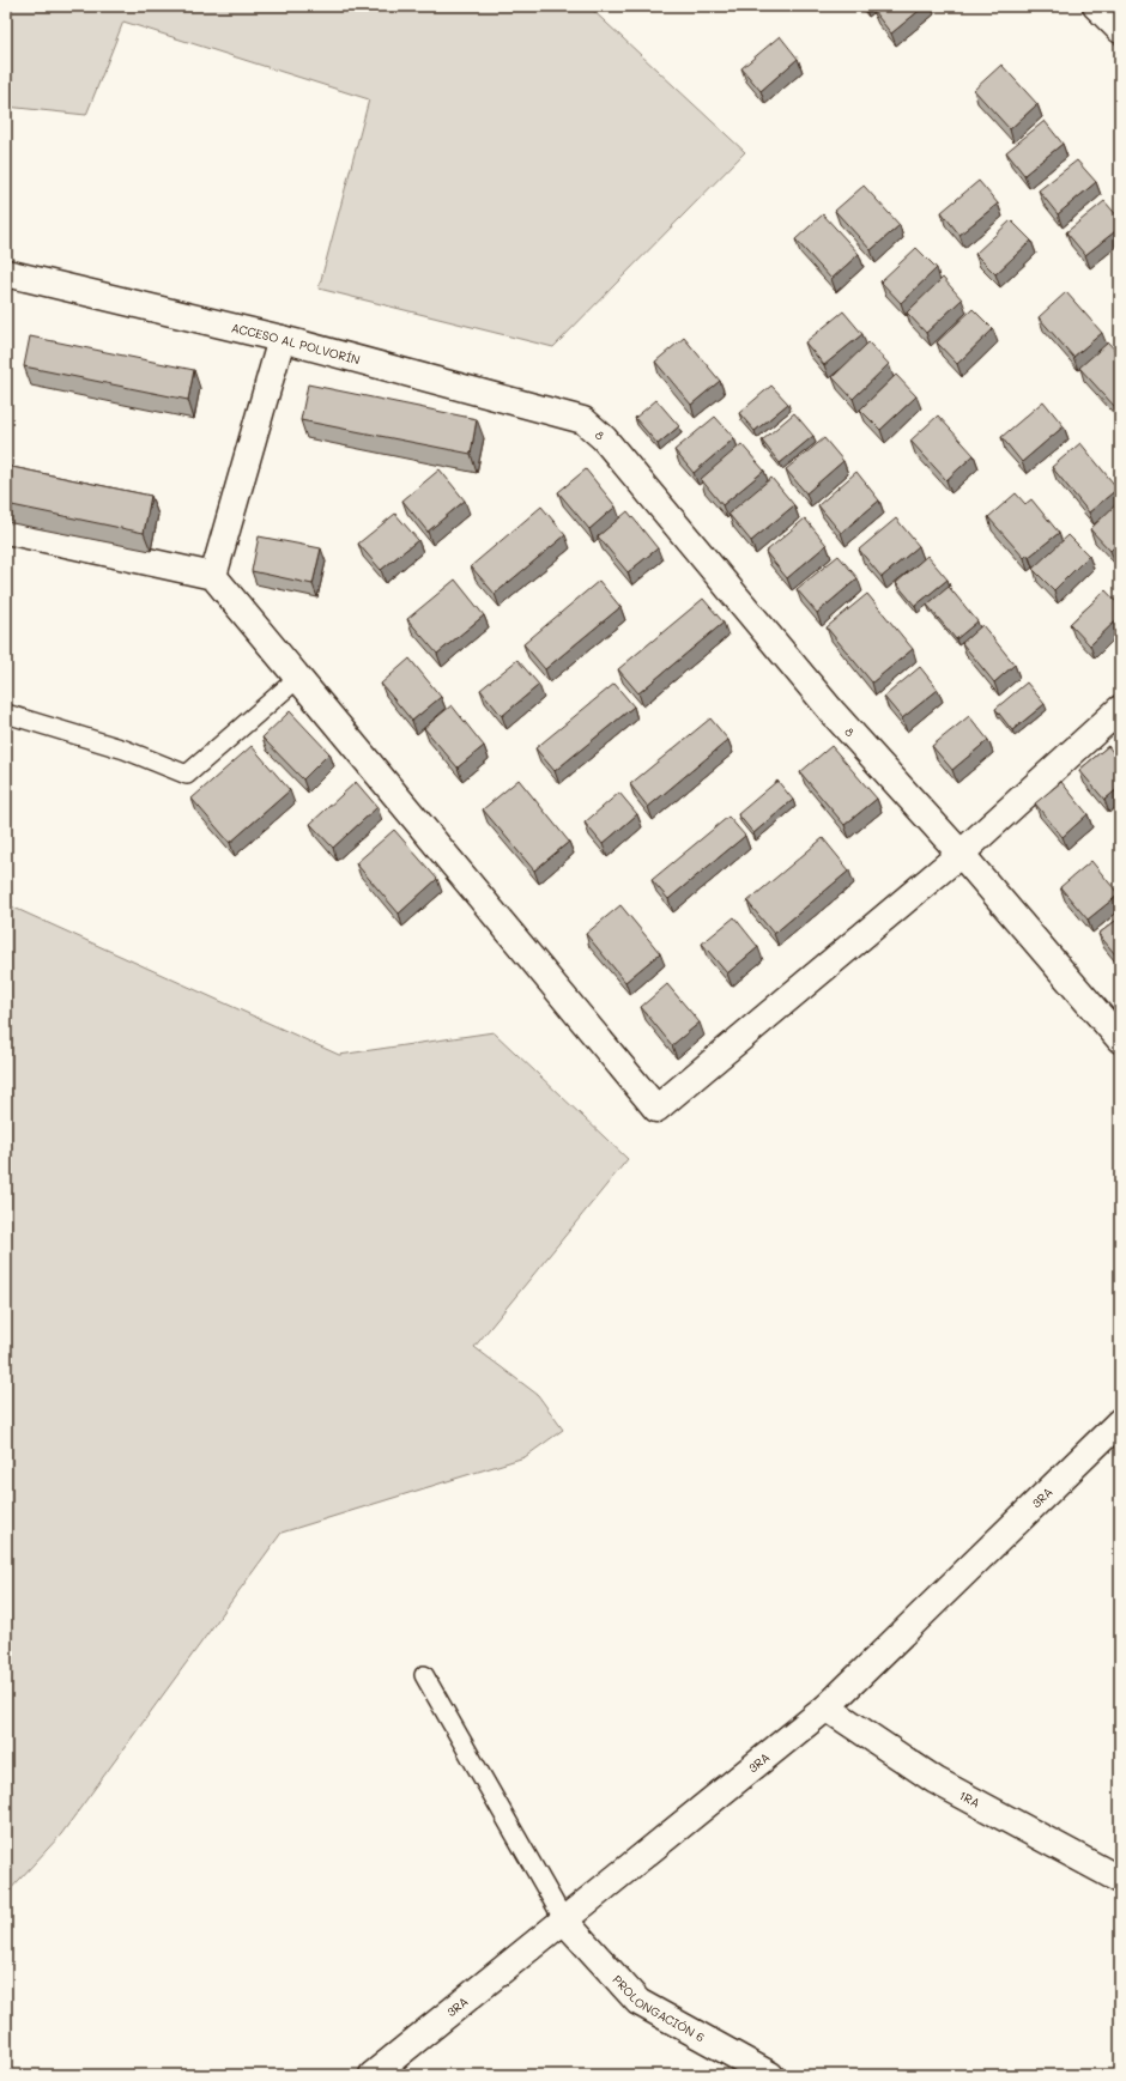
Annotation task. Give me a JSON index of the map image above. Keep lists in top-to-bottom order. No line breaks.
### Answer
{"streets":{"street":["ACCESO AL POLVORÍN","8","3RA","1RA","PROLONGACIÓN 6"]},"crossings":[["ACCESO AL POLVORÍN","8"],["3RA","1RA"],["3RA","PROLONGACIÓN 6"]]}
